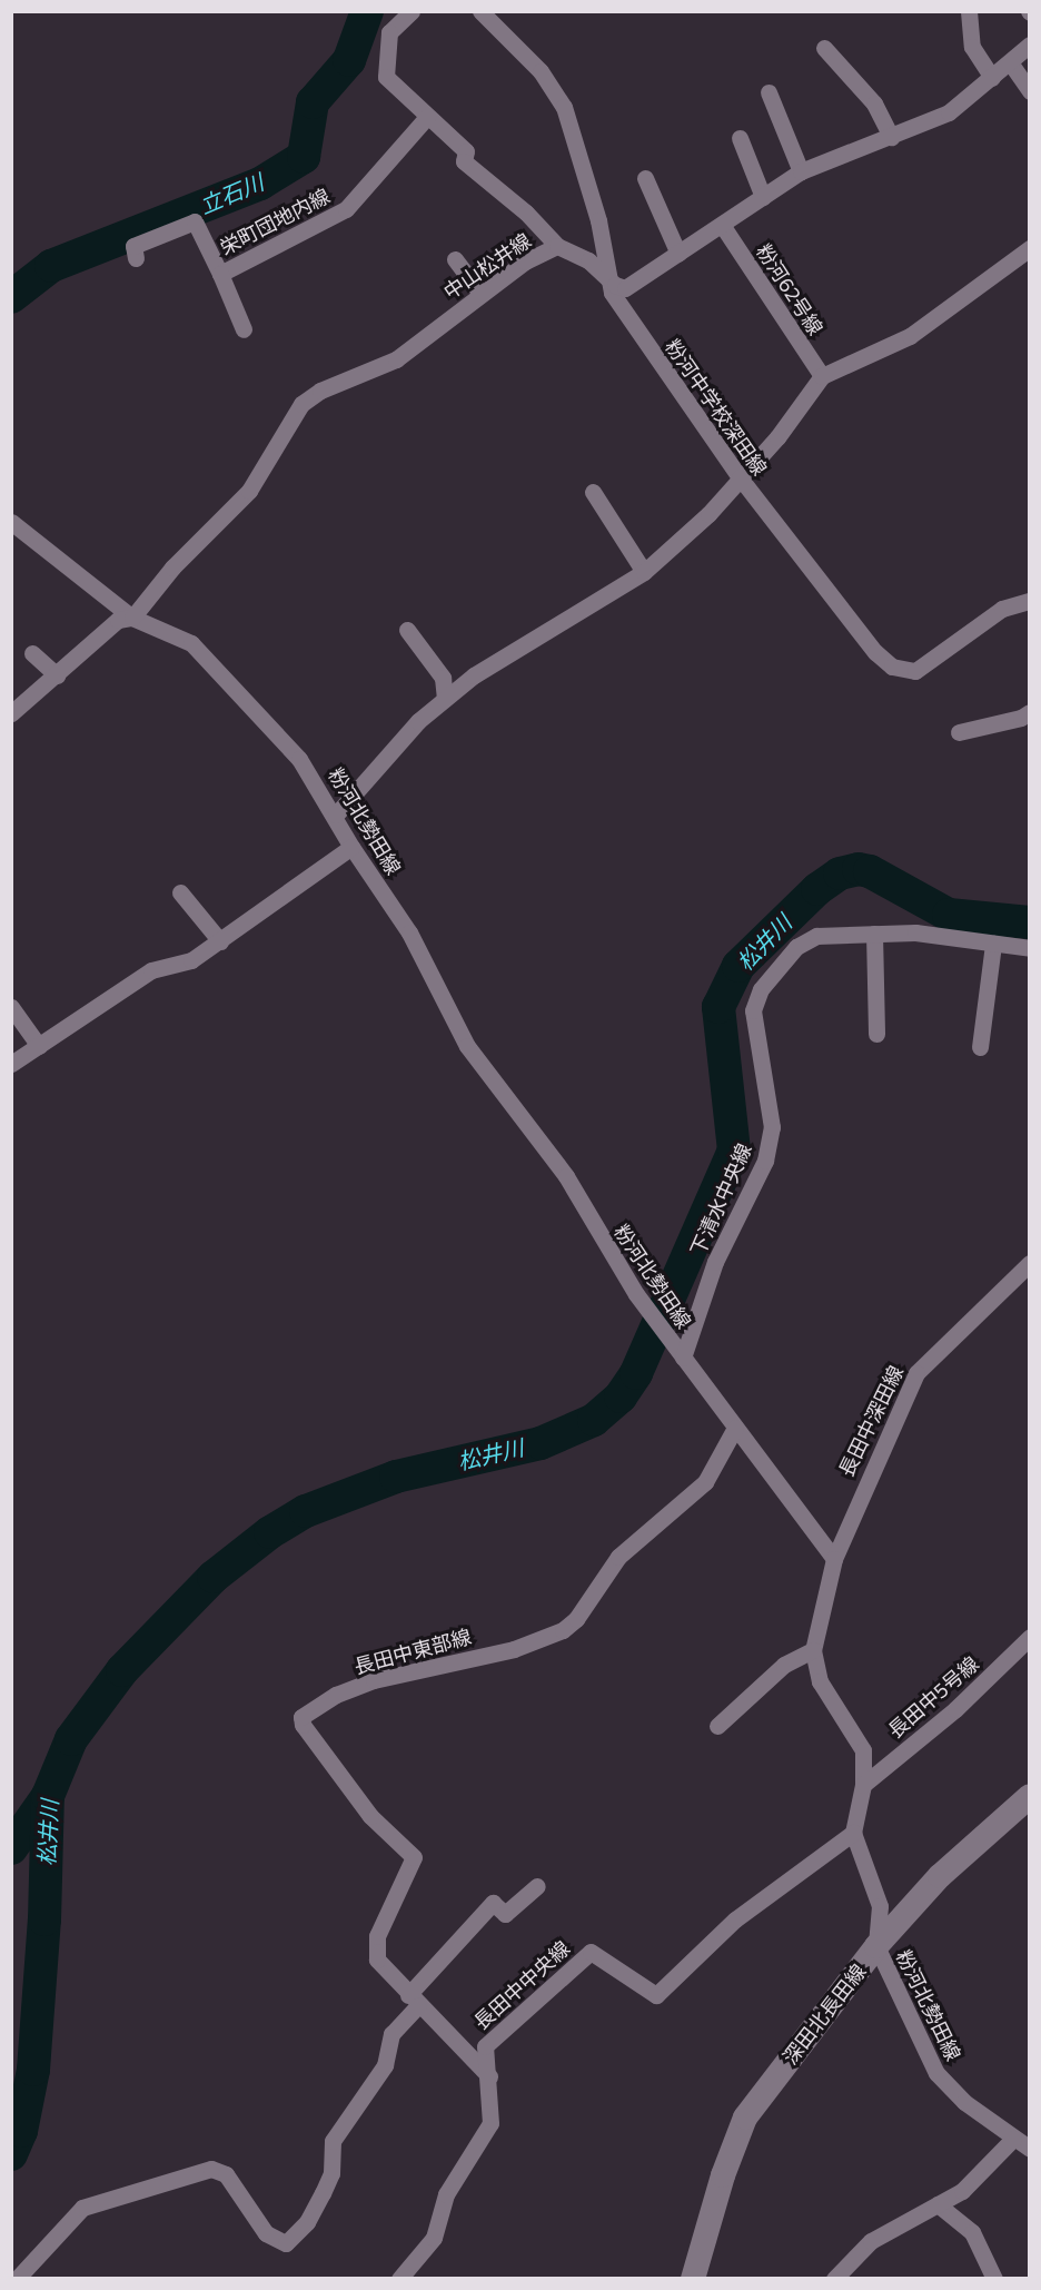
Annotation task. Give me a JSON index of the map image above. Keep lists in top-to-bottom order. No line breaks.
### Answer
{"streets":{"street":["栄町団地内線","中山松井線","粉河62号線","粉河中学校深田線","粉河北勢田線","下清水中央線","長田中深田線","長田中東部線","長田中5号線","長田中中央線","深田北長田線"]},"crossings":[["中山松井線","粉河62号線"],["中山松井線","粉河中学校深田線"],["中山松井線","粉河北勢田線"],["粉河北勢田線","下清水中央線"],["粉河北勢田線","長田中深田線"],["粉河北勢田線","長田中東部線"],["粉河北勢田線","長田中中央線"],["粉河北勢田線","深田北長田線"],["長田中東部線","長田中中央線"]],"water":["立石川","松井川"]}
